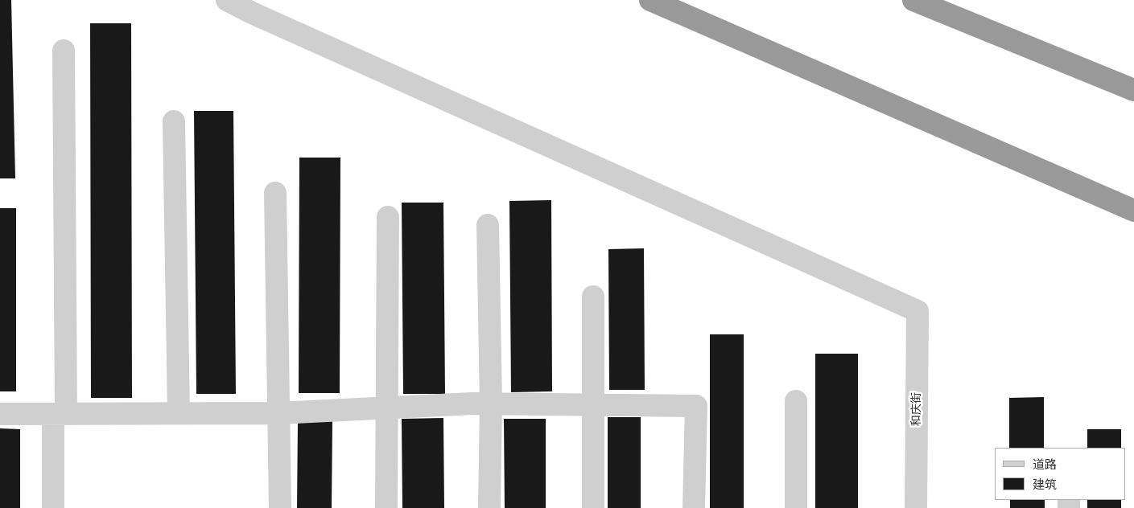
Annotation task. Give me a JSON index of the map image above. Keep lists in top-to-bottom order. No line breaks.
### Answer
{"streets":{"street":["和庆街"]},"legend":["道路","建筑"]}
